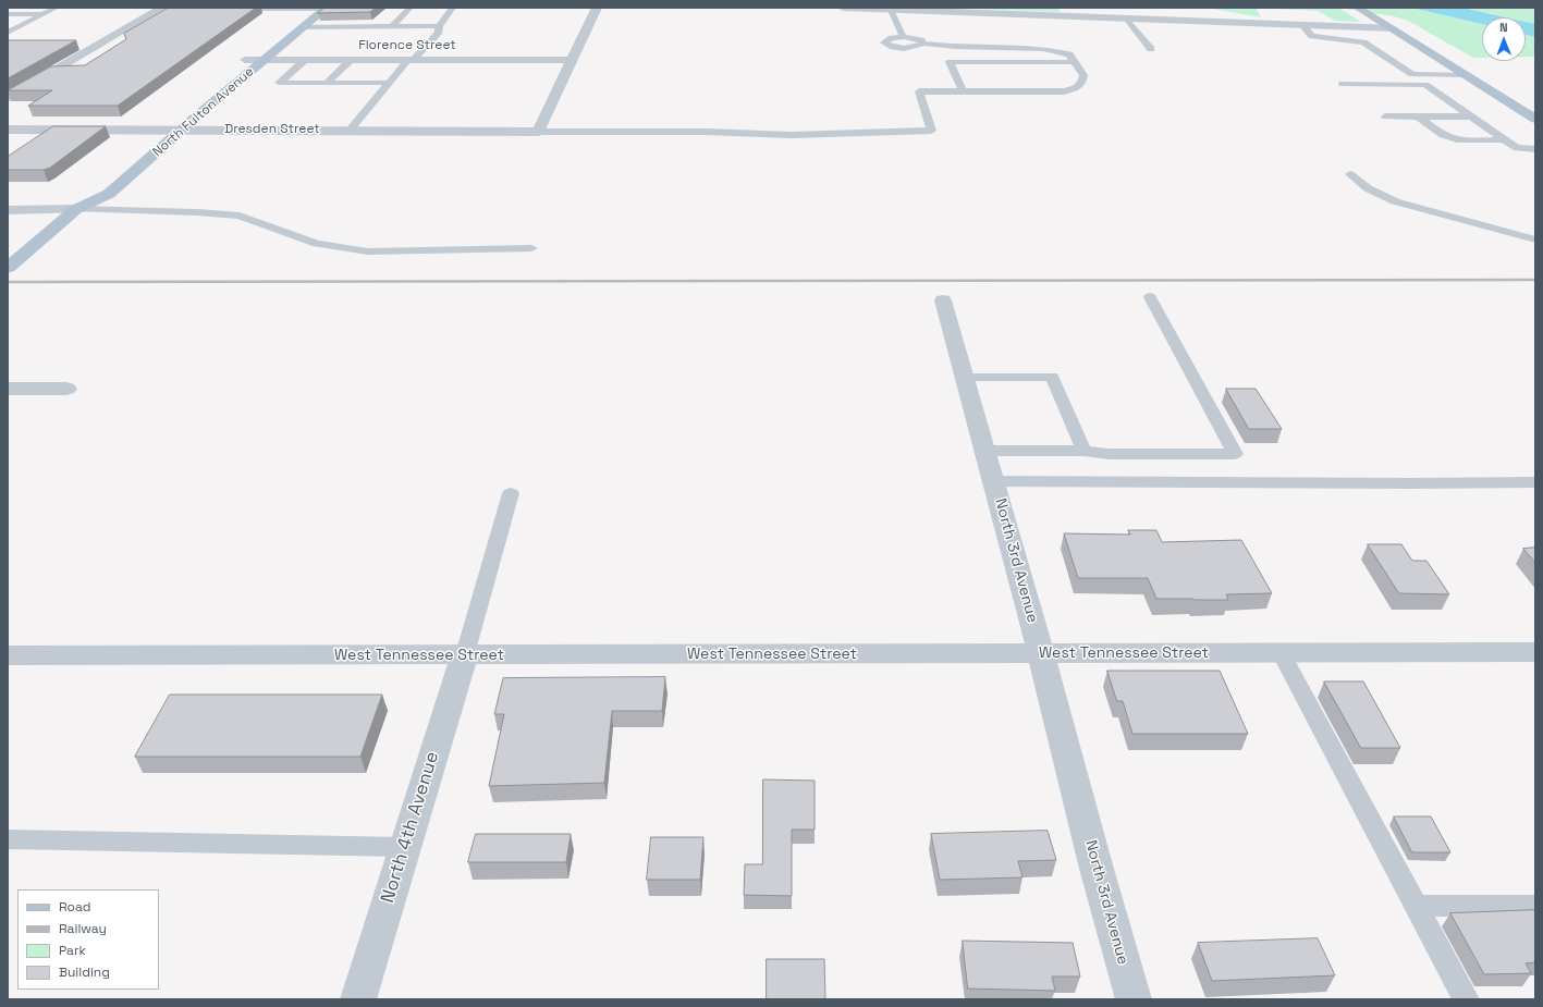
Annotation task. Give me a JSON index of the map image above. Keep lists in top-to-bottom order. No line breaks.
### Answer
{"streets":{"main road":["North Fulton Avenue"],"street":["Florence Street","Dresden Street","North 3rd Avenue","West Tennessee Street","North 4th Avenue"]},"crossings":[["Florence Street","North Fulton Avenue"],["North Fulton Avenue","Dresden Street"],["North 3rd Avenue","West Tennessee Street"],["West Tennessee Street","North 4th Avenue"]],"legend":["Road","Railway","Park","Building"],"north":"top"}
